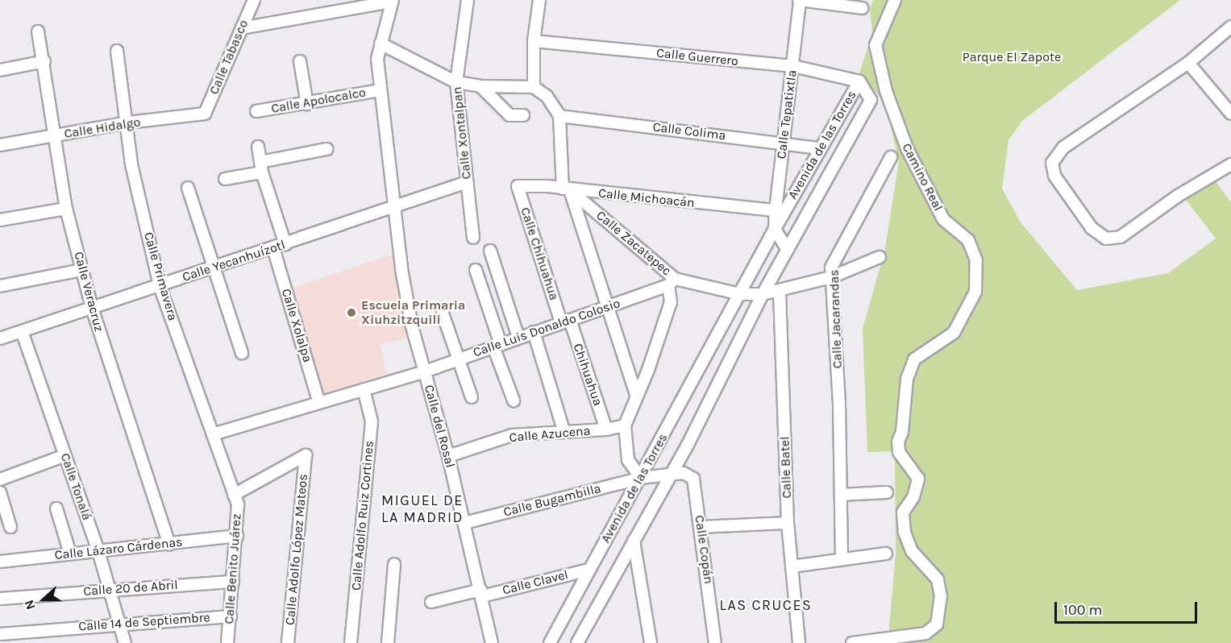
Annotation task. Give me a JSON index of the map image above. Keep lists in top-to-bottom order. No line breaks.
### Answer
{"streets":{"street":["Calle Tabasco","Calle Guerrero","Calle Apolocalco","Calle Tepatixtla","Calle Hidalgo","Calle Colima","Calle Xontalpan","Avenida de las Torres","Camino Real","Calle Michoacán","Calle Zacatepec","Calle Chihuahua","Calle Yecanhuízotl","Calle Primavera","Calle Veracruz","Calle Jacarandas","Calle Xolalpa","Calle Luis Donaldo Colosio","Chihuahua","Calle del Rosal","Calle Azucena","Calle Batel","Calle Tonalá","Calle Bugambilla","Calle Adolfo Ruiz Cortines","Calle Lázaro Cárdenas","Calle Adolfo López Mateos","Calle Copán","Calle Benito Juárez","Calle Clavel","Calle 20 de Abril","Calle 14 de Septiembre"]},"crossings":[["Calle Tabasco","Calle Hidalgo"],["Calle Guerrero","Calle Tepatixtla"],["Calle Guerrero","Avenida de las Torres"],["Calle Apolocalco","Calle Yecanhuízotl"],["Calle Apolocalco","Calle del Rosal"],["Calle Tepatixtla","Calle Colima"],["Calle Tepatixtla","Avenida de las Torres"],["Calle Tepatixtla","Calle Michoacán"],["Calle Hidalgo","Calle Primavera"],["Calle Hidalgo","Calle Veracruz"],["Calle Colima","Avenida de las Torres"],["Calle Xontalpan","Calle Yecanhuízotl"],["Avenida de las Torres","Calle Bugambilla"],["Avenida de las Torres","Calle Copán"],["Avenida de las Torres","Calle Clavel"],["Calle Michoacán","Calle Zacatepec"],["Calle Michoacán","Calle Chihuahua"],["Calle Zacatepec","Calle Luis Donaldo Colosio"],["Calle Chihuahua","Calle Luis Donaldo Colosio"],["Calle Chihuahua","Chihuahua"],["Calle Yecanhuízotl","Calle Primavera"],["Calle Yecanhuízotl","Calle Veracruz"],["Calle Yecanhuízotl","Calle Xolalpa"],["Calle Yecanhuízotl","Calle del Rosal"],["Calle Yecanhuízotl","Calle Tonalá"],["Calle Primavera","Calle Luis Donaldo Colosio"],["Calle Primavera","Calle Adolfo López Mateos"],["Calle Primavera","Calle Benito Juárez"],["Calle Veracruz","Calle Lázaro Cárdenas"],["Calle Xolalpa","Calle Luis Donaldo Colosio"],["Calle Luis Donaldo Colosio","Chihuahua"],["Calle Luis Donaldo Colosio","Calle del Rosal"],["Calle Luis Donaldo Colosio","Calle Adolfo Ruiz Cortines"],["Chihuahua","Calle Azucena"],["Calle del Rosal","Calle Azucena"],["Calle del Rosal","Calle Bugambilla"],["Calle del Rosal","Calle Clavel"],["Calle Tonalá","Calle Lázaro Cárdenas"],["Calle Tonalá","Calle 20 de Abril"],["Calle Tonalá","Calle 14 de Septiembre"],["Calle Bugambilla","Calle Copán"],["Calle Lázaro Cárdenas","Calle Benito Juárez"],["Calle Adolfo López Mateos","Calle Benito Juárez"],["Calle Benito Juárez","Calle 20 de Abril"],["Calle Benito Juárez","Calle 14 de Septiembre"]],"districts":["MIGUEL DE LA MADRID","LAS CRUCES"],"parks":["Parque El Zapote"],"places":["Escuela Primaria Xiuhzitzquili"],"scale_bar":"100 m","north":"left"}
